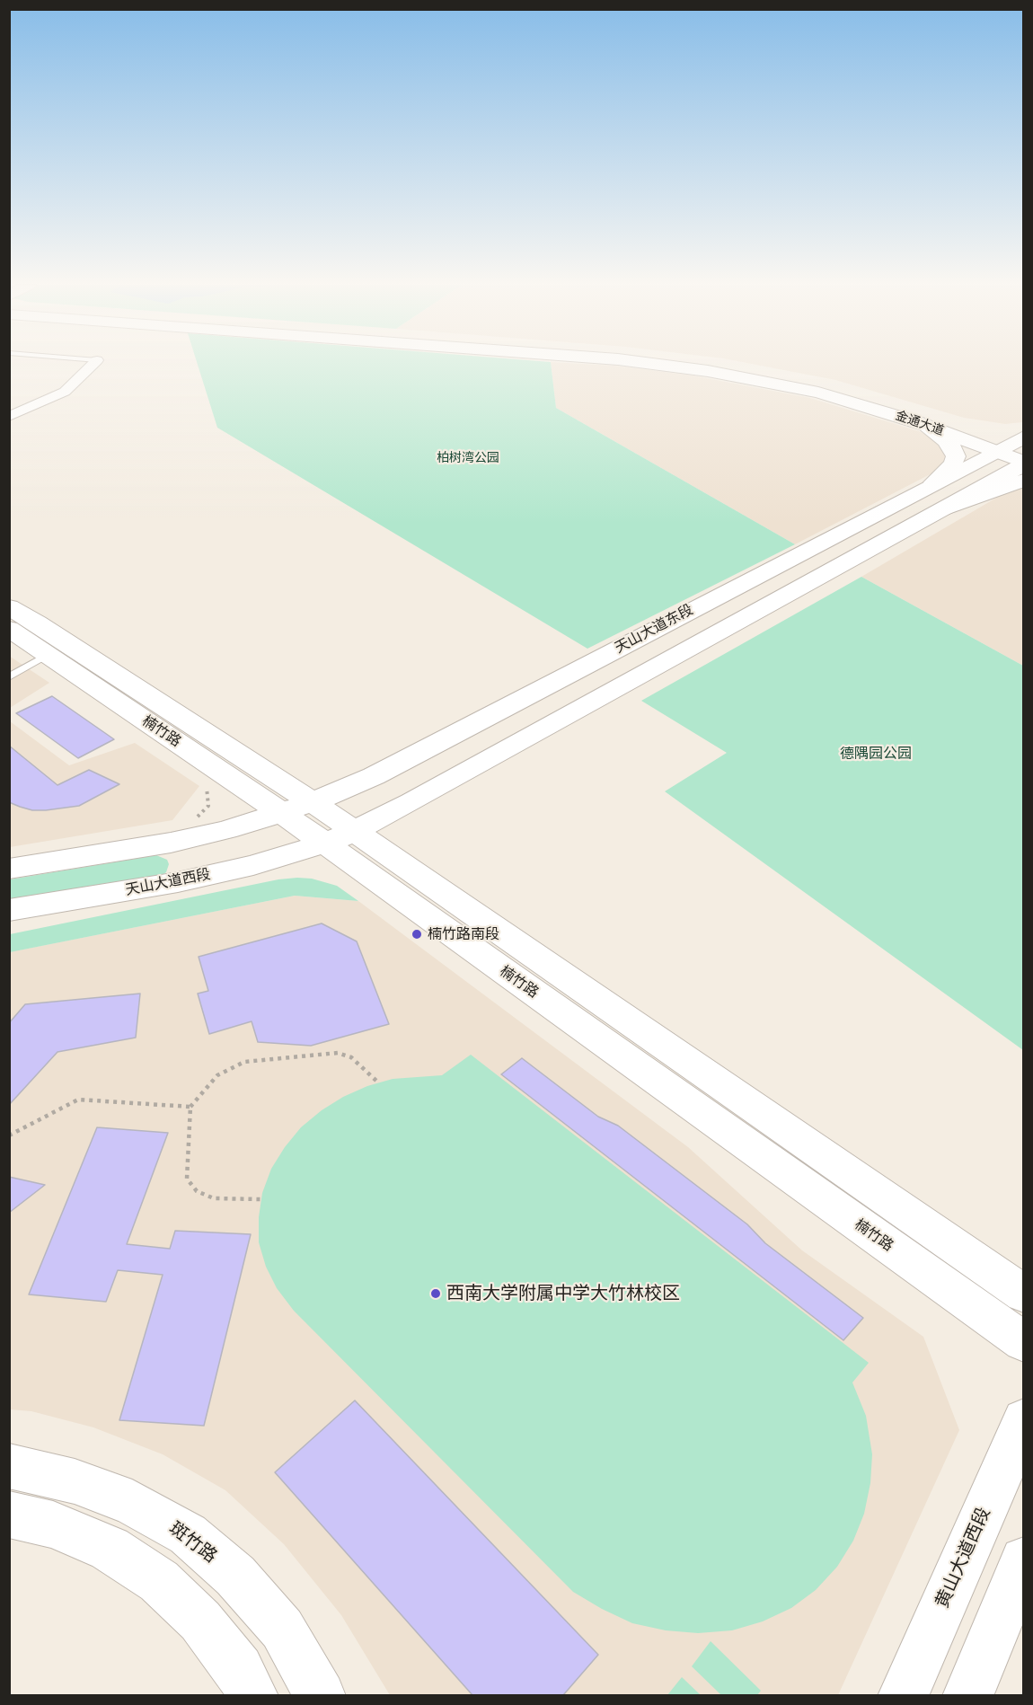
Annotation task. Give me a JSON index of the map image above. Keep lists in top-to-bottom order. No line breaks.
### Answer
{"streets":{"main road":["金通大道","天山大道东段","楠竹路","天山大道西段","斑竹路","黄山大道西段"]},"crossings":[["金通大道","天山大道东段"],["天山大道东段","楠竹路"],["楠竹路","天山大道西段"]],"parks":["柏树湾公园","德隅园公园"],"places":["楠竹路南段","西南大学附属中学大竹林校区"]}
